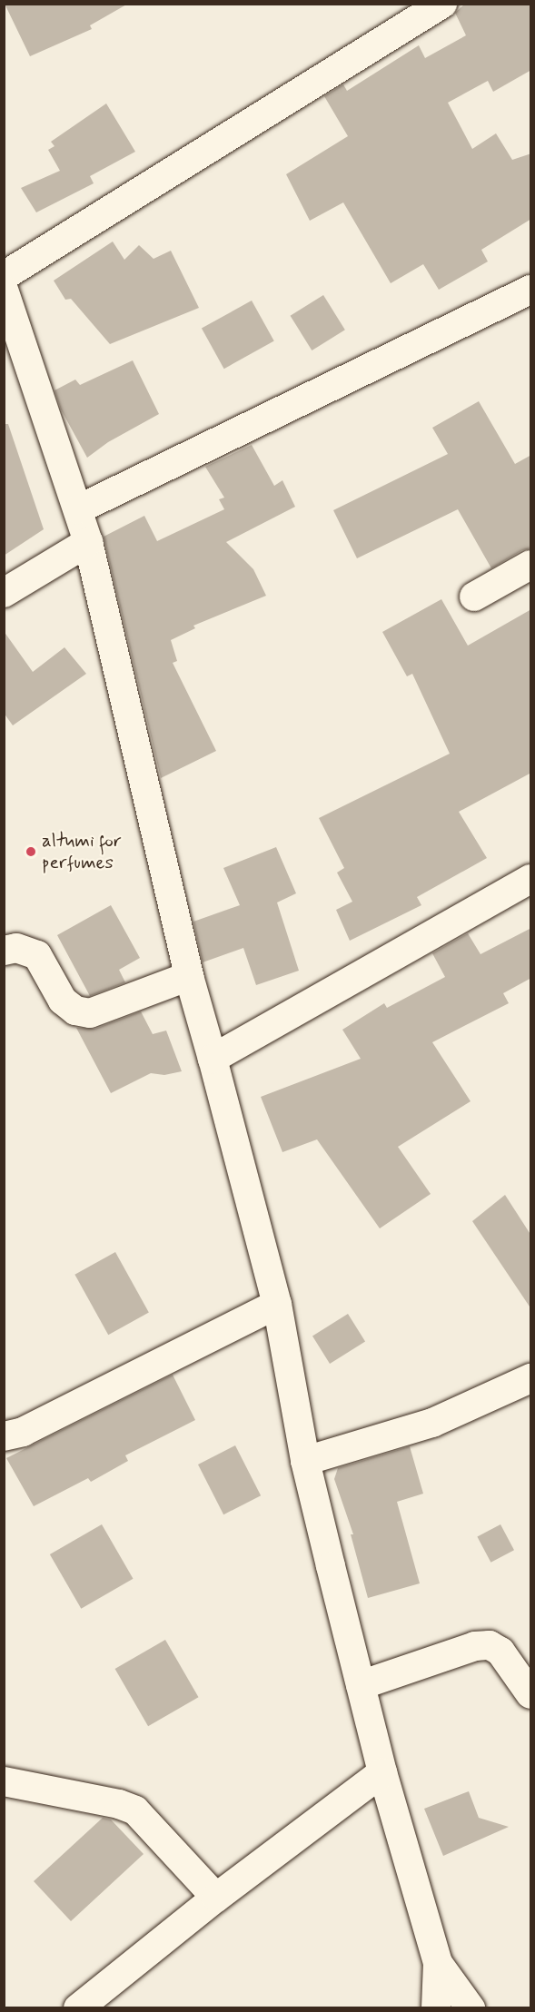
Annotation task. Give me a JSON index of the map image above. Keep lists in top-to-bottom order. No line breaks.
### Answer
{"places":["altumi for perfumes"]}
